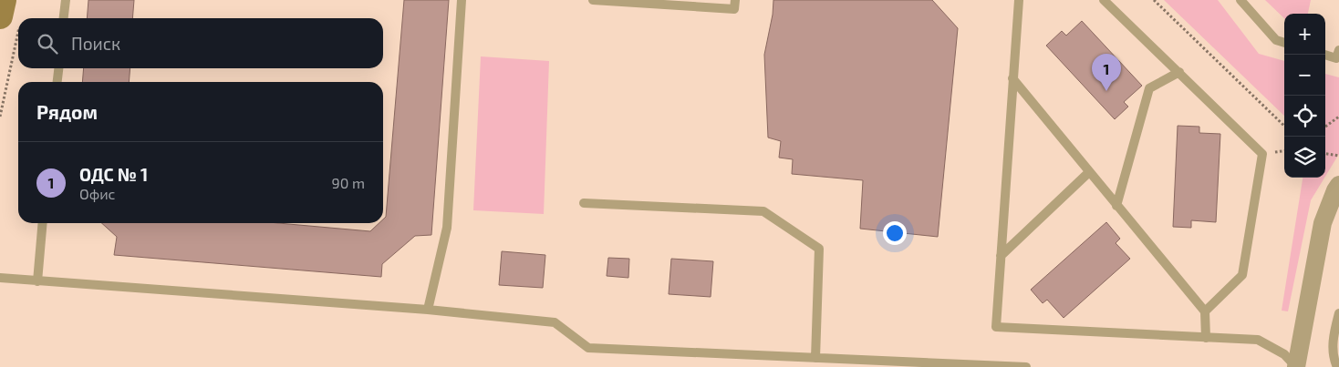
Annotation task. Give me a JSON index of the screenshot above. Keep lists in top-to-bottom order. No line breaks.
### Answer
{"page":{"map_buttons":["+","−"],"search":"Поиск","pins":"1","heading":"Рядом","list":[{"mark":"1","name":"ОДС № 1","note":"Офис","value":"90 m"}]}}
